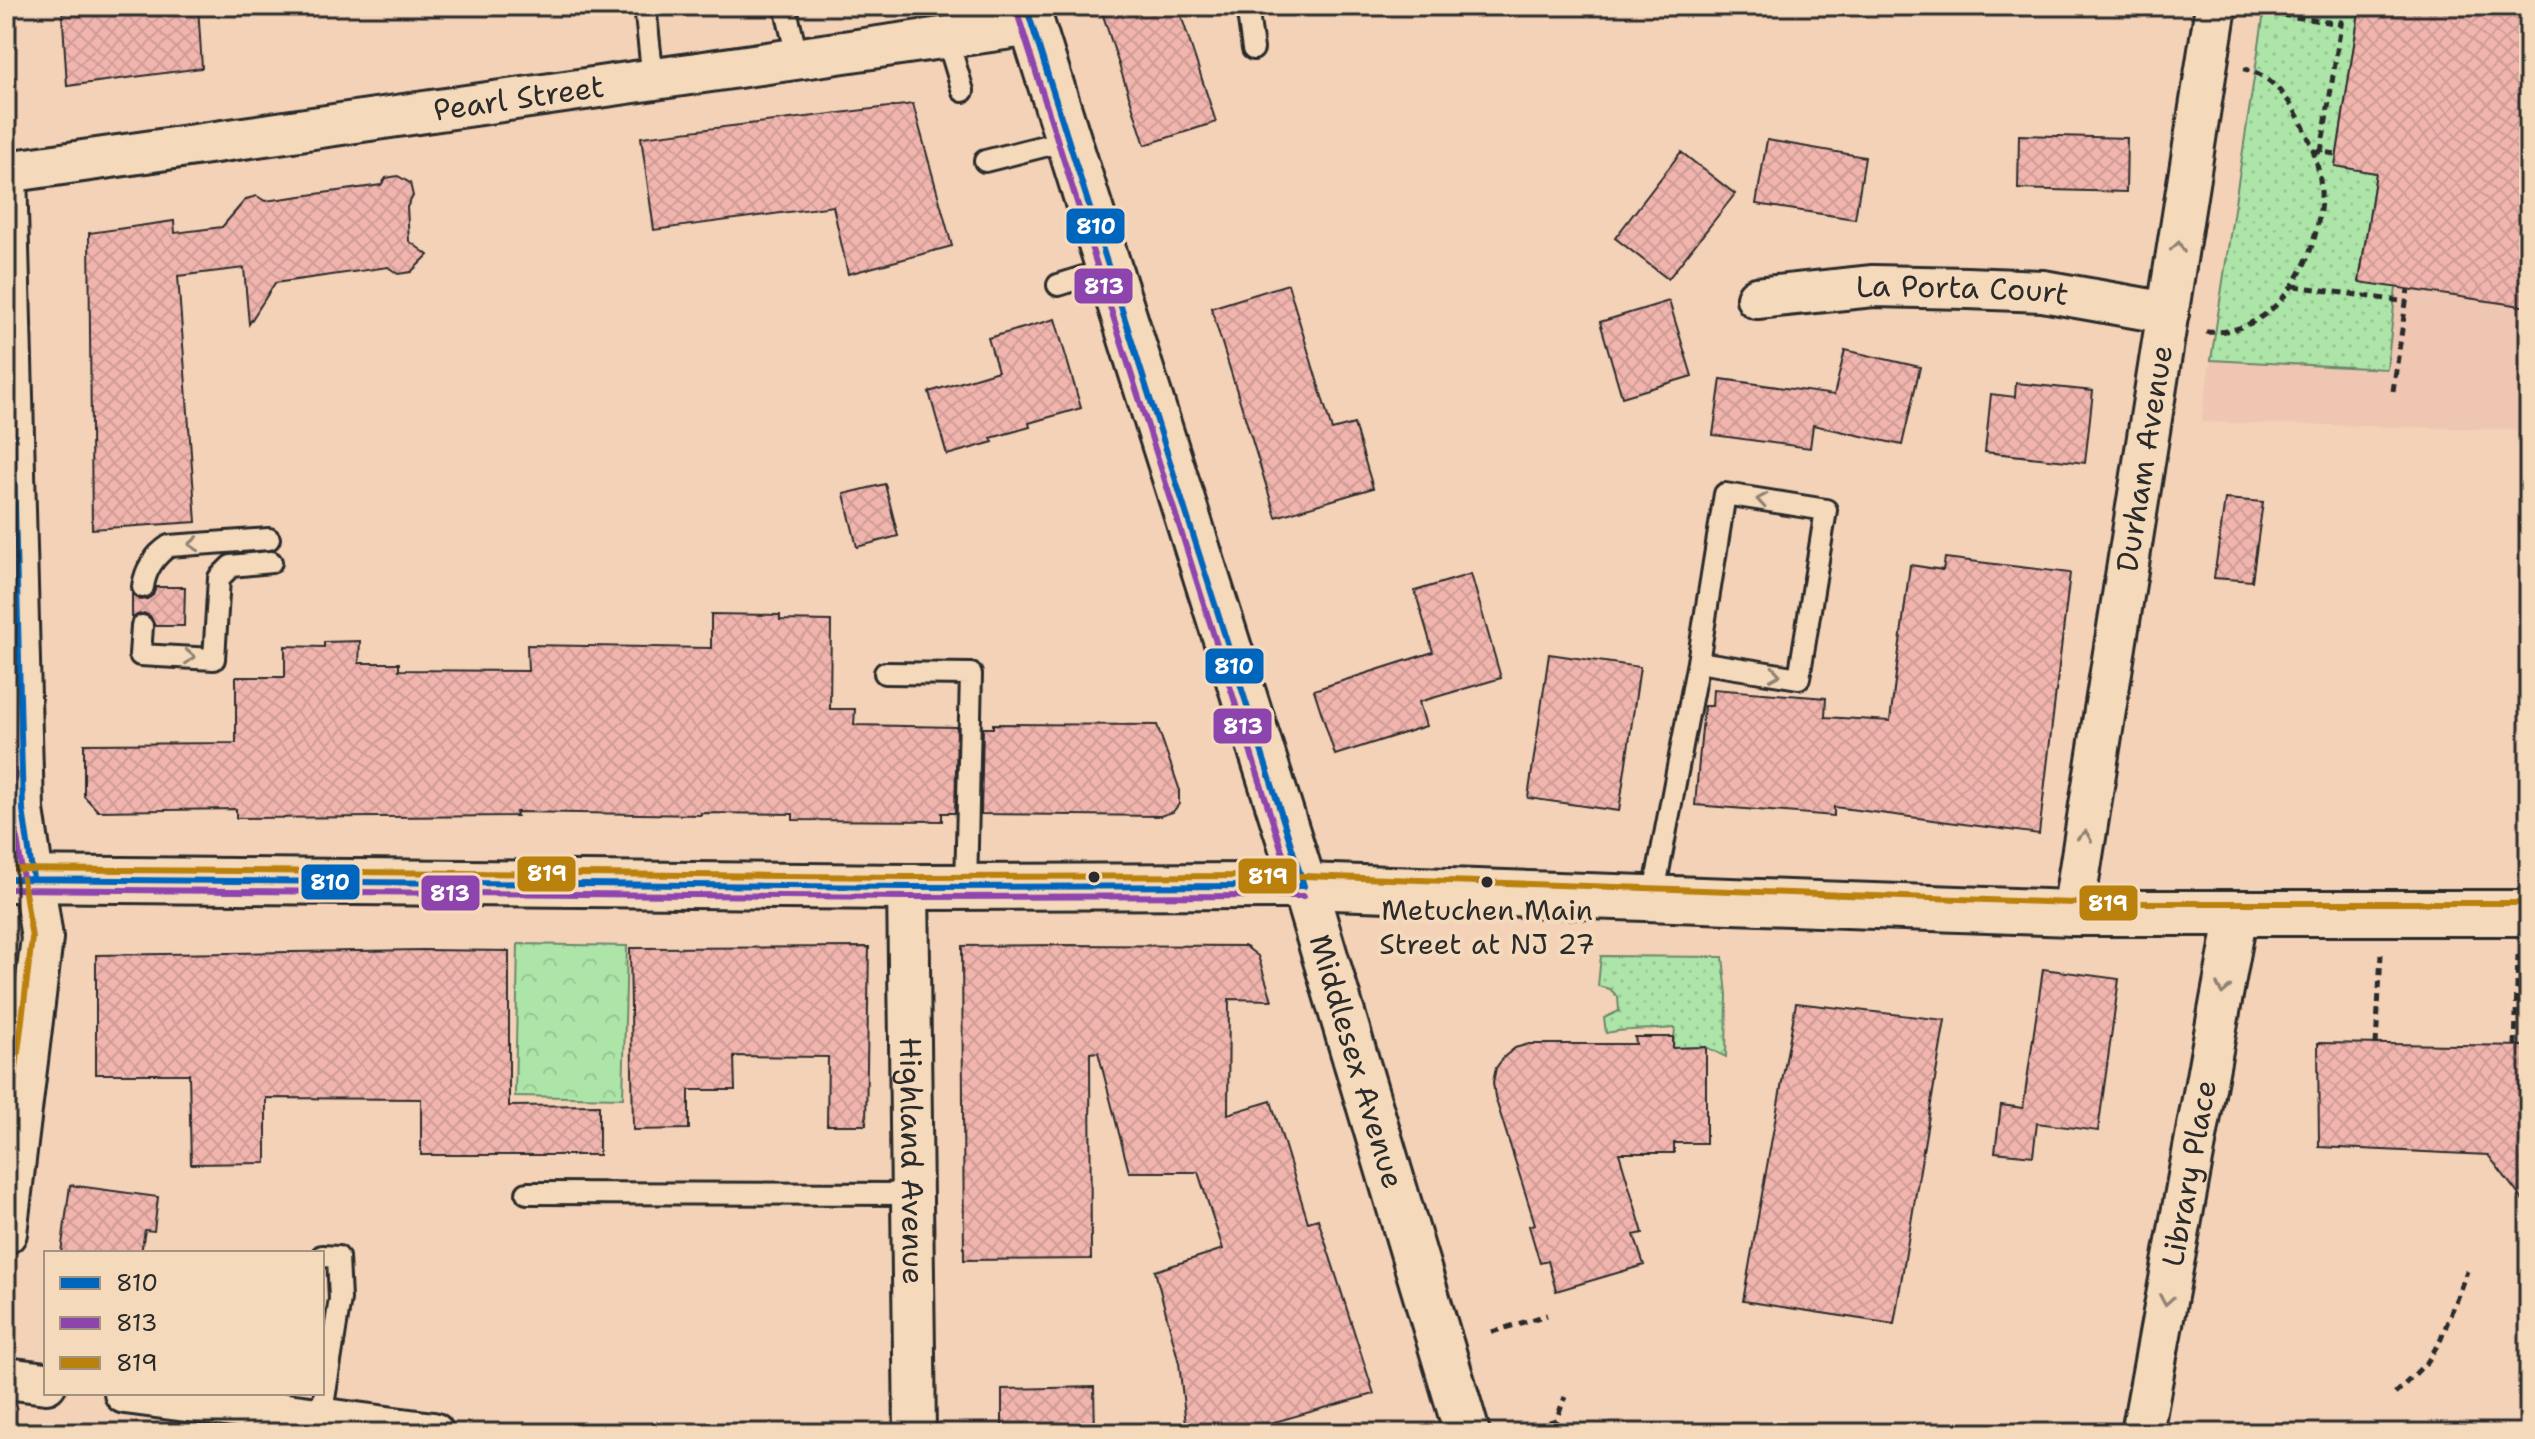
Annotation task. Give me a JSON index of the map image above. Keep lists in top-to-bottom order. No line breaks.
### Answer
{"streets":{"main road":["Middlesex Avenue"],"street":["Pearl Street","La Porta Court","Durham Avenue","Highland Avenue","Library Place"]},"crossings":[["Pearl Street","Middlesex Avenue"],["La Porta Court","Durham Avenue"]],"one_way":["Durham Avenue","Library Place"],"places":["Metuchen Main Street at NJ 27"],"lines":["transit line 810","transit line 813","transit line 819"],"legend":["810","813","819"]}
